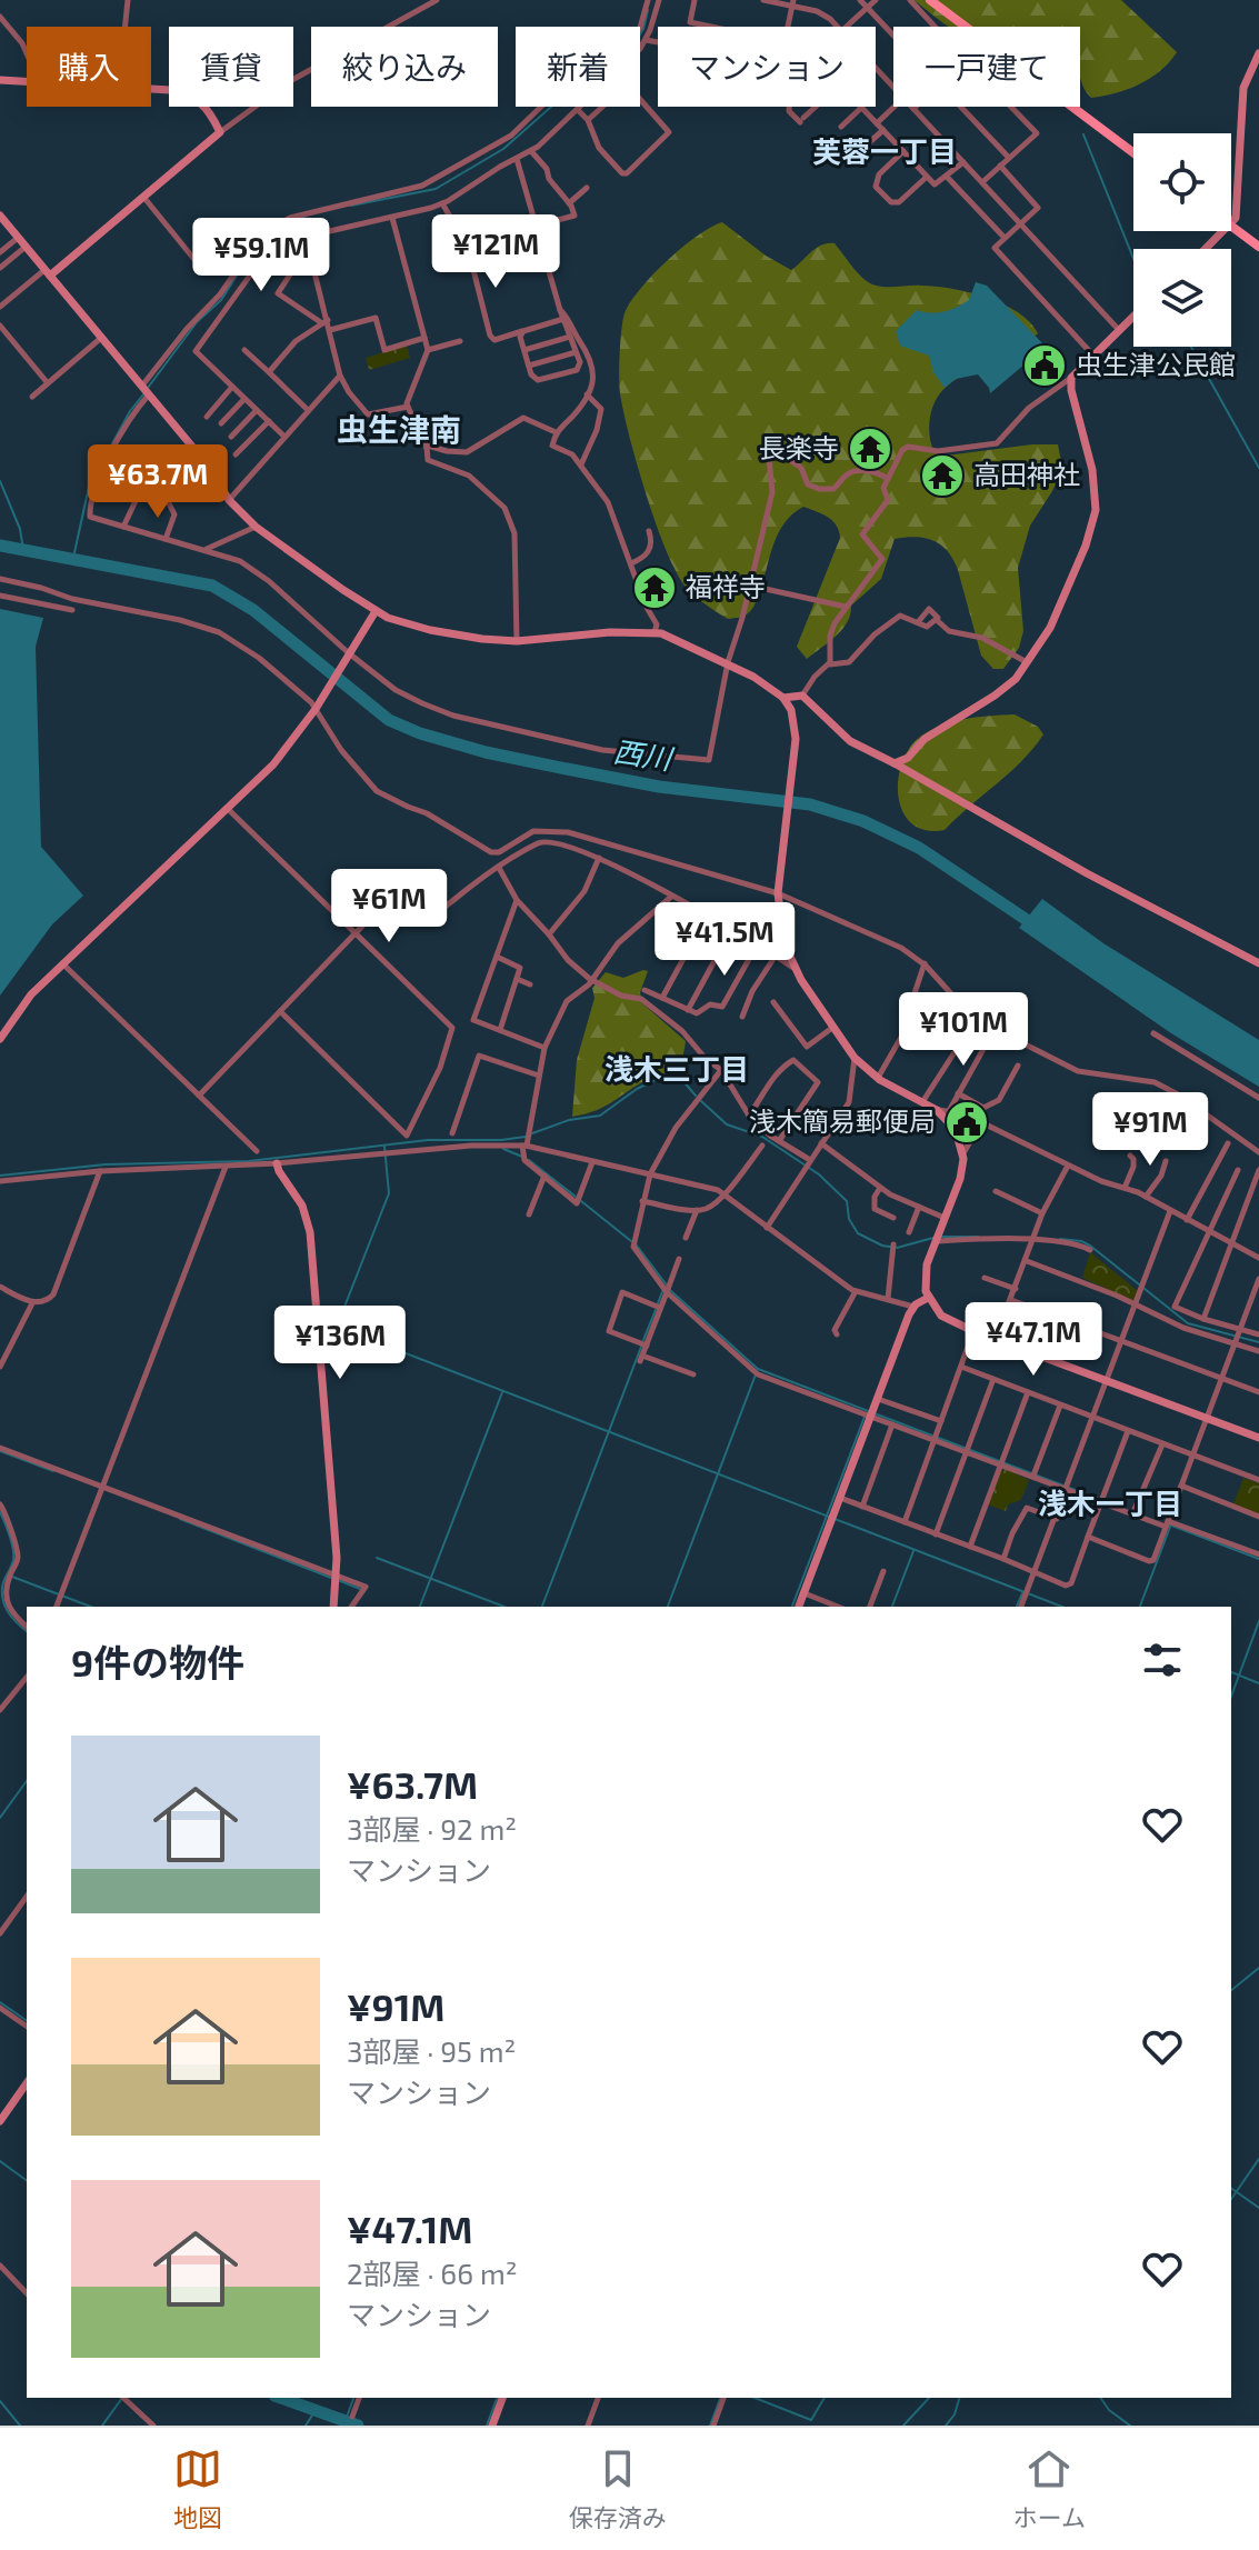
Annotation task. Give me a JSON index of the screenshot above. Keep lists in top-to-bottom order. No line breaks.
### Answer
{"districts":["芙蓉一丁目","虫生津南","浅木三丁目","浅木一丁目"],"water":["西川"],"places":{"public building":["虫生津公民館","浅木簡易郵便局"],"temple":["長楽寺","高田神社","福祥寺"]},"page":{"chip":["購入","賃貸","絞り込み","新着","マンション","一戸建て"],"price":["¥121M","¥59.1M","¥63.7M","¥61M","¥41.5M","¥101M","¥91M","¥47.1M","¥136M"],"heading":"9件の物件","list":[{"name":"¥63.7M","note":"3部屋 · 92 m² · マンション"},{"name":"¥91M","note":"3部屋 · 95 m² · マンション"},{"name":"¥47.1M","note":"2部屋 · 66 m² · マンション"}],"tabs":["地図","保存済み","ホーム"]}}
